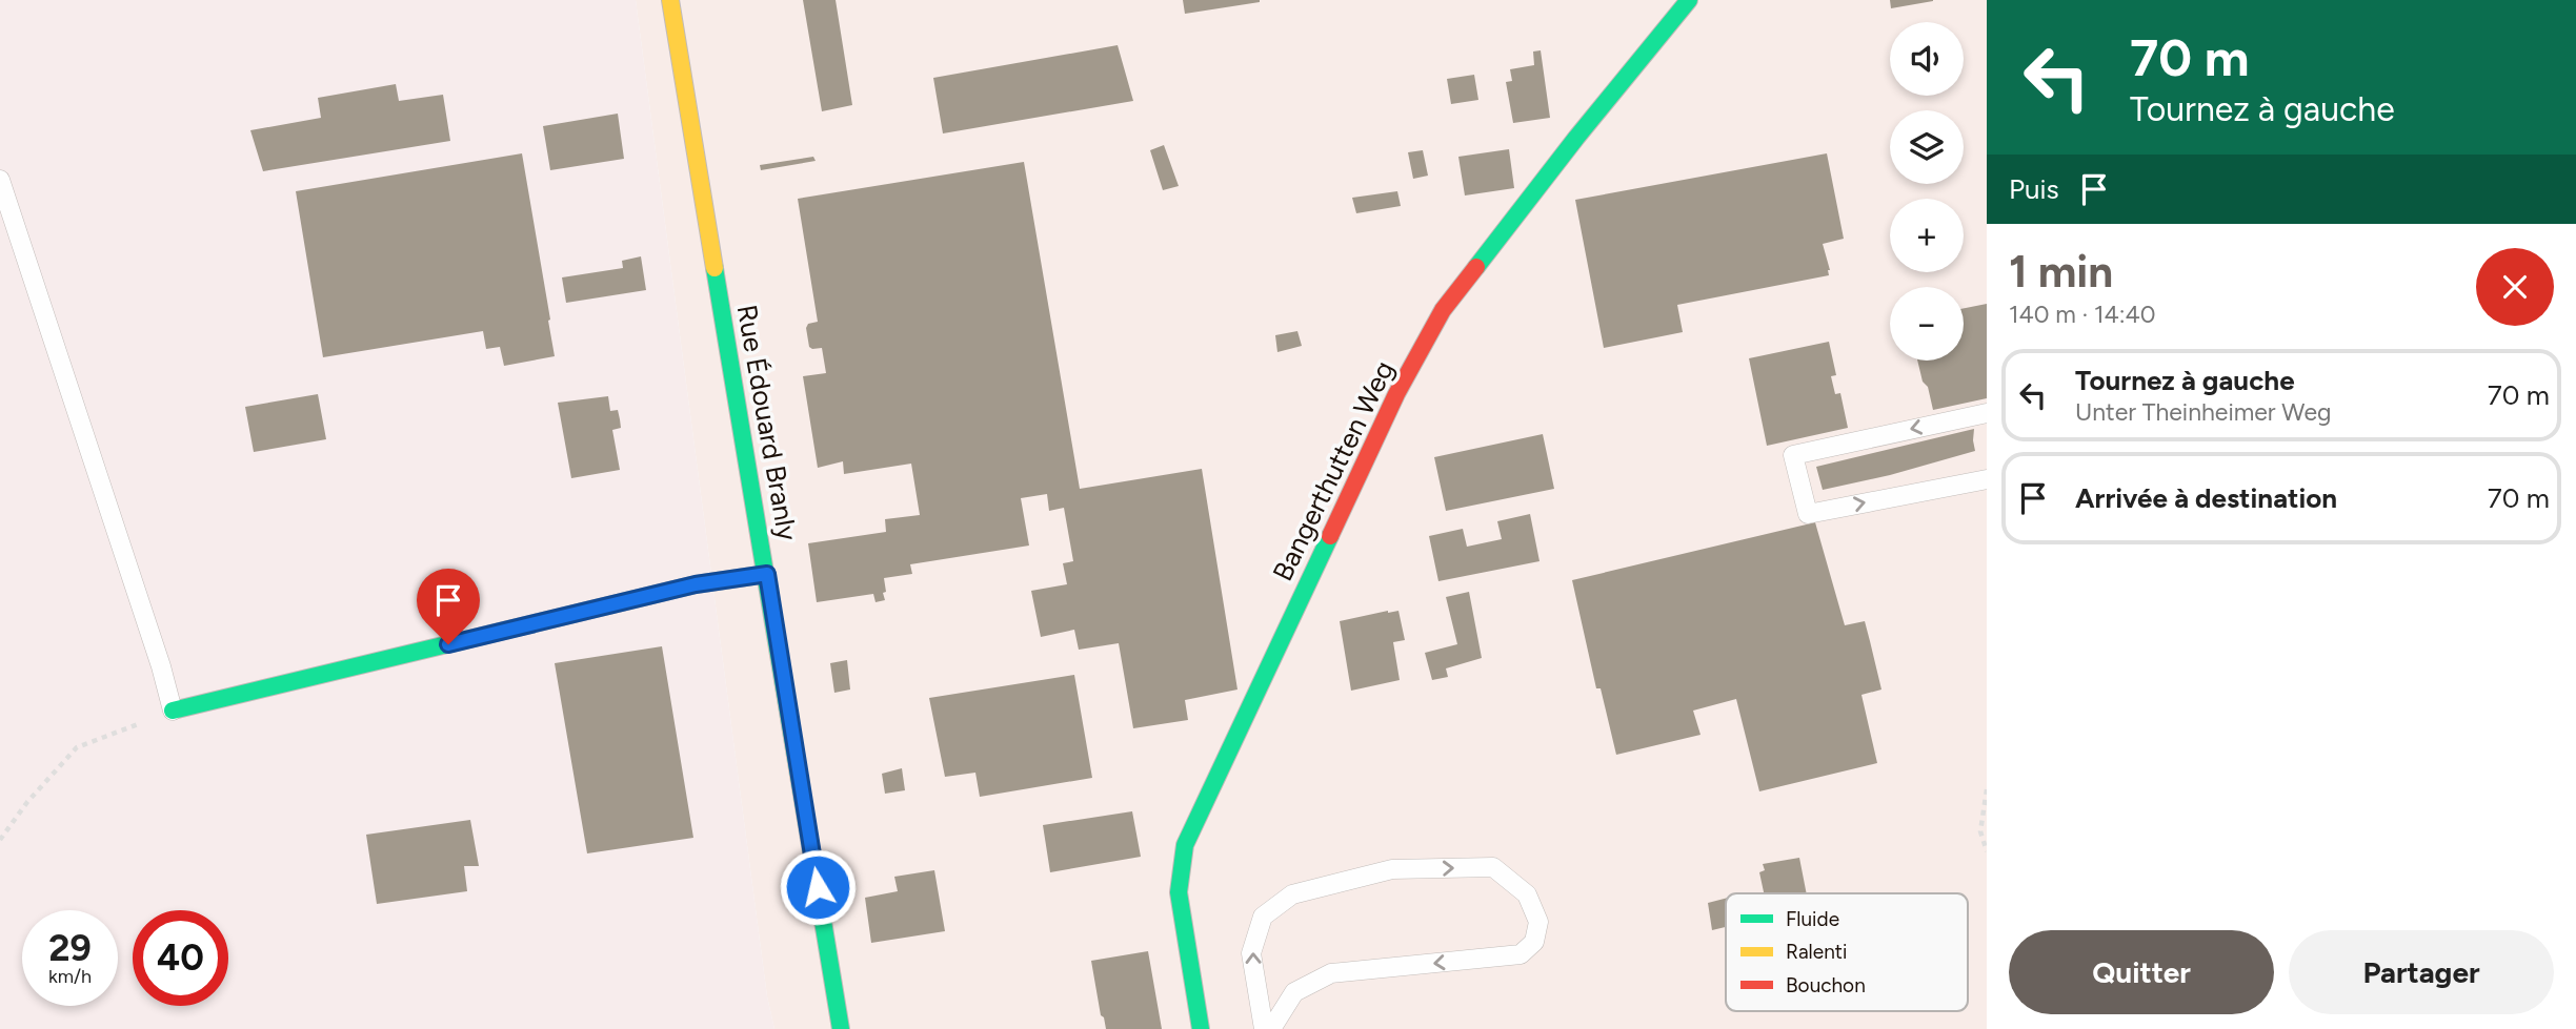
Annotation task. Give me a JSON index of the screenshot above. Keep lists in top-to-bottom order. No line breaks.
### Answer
{"streets":{"street":["Rue Édouard Branly","Bangerthutten Weg"]},"legend":["Fluide","Ralenti","Bouchon"],"page":{"turn":["70 m","Tournez à gauche"],"map_buttons":["+","−"],"then":"Puis","heading":["1 min","140 m · 14:40"],"list":[{"name":"Tournez à gauche","note":"Unter Theinheimer Weg","value":"70 m"},{"name":"Arrivée à destination","value":"70 m"}],"speed":"29 km/h","limit":"40","buttons":["Quitter","Partager"]}}
